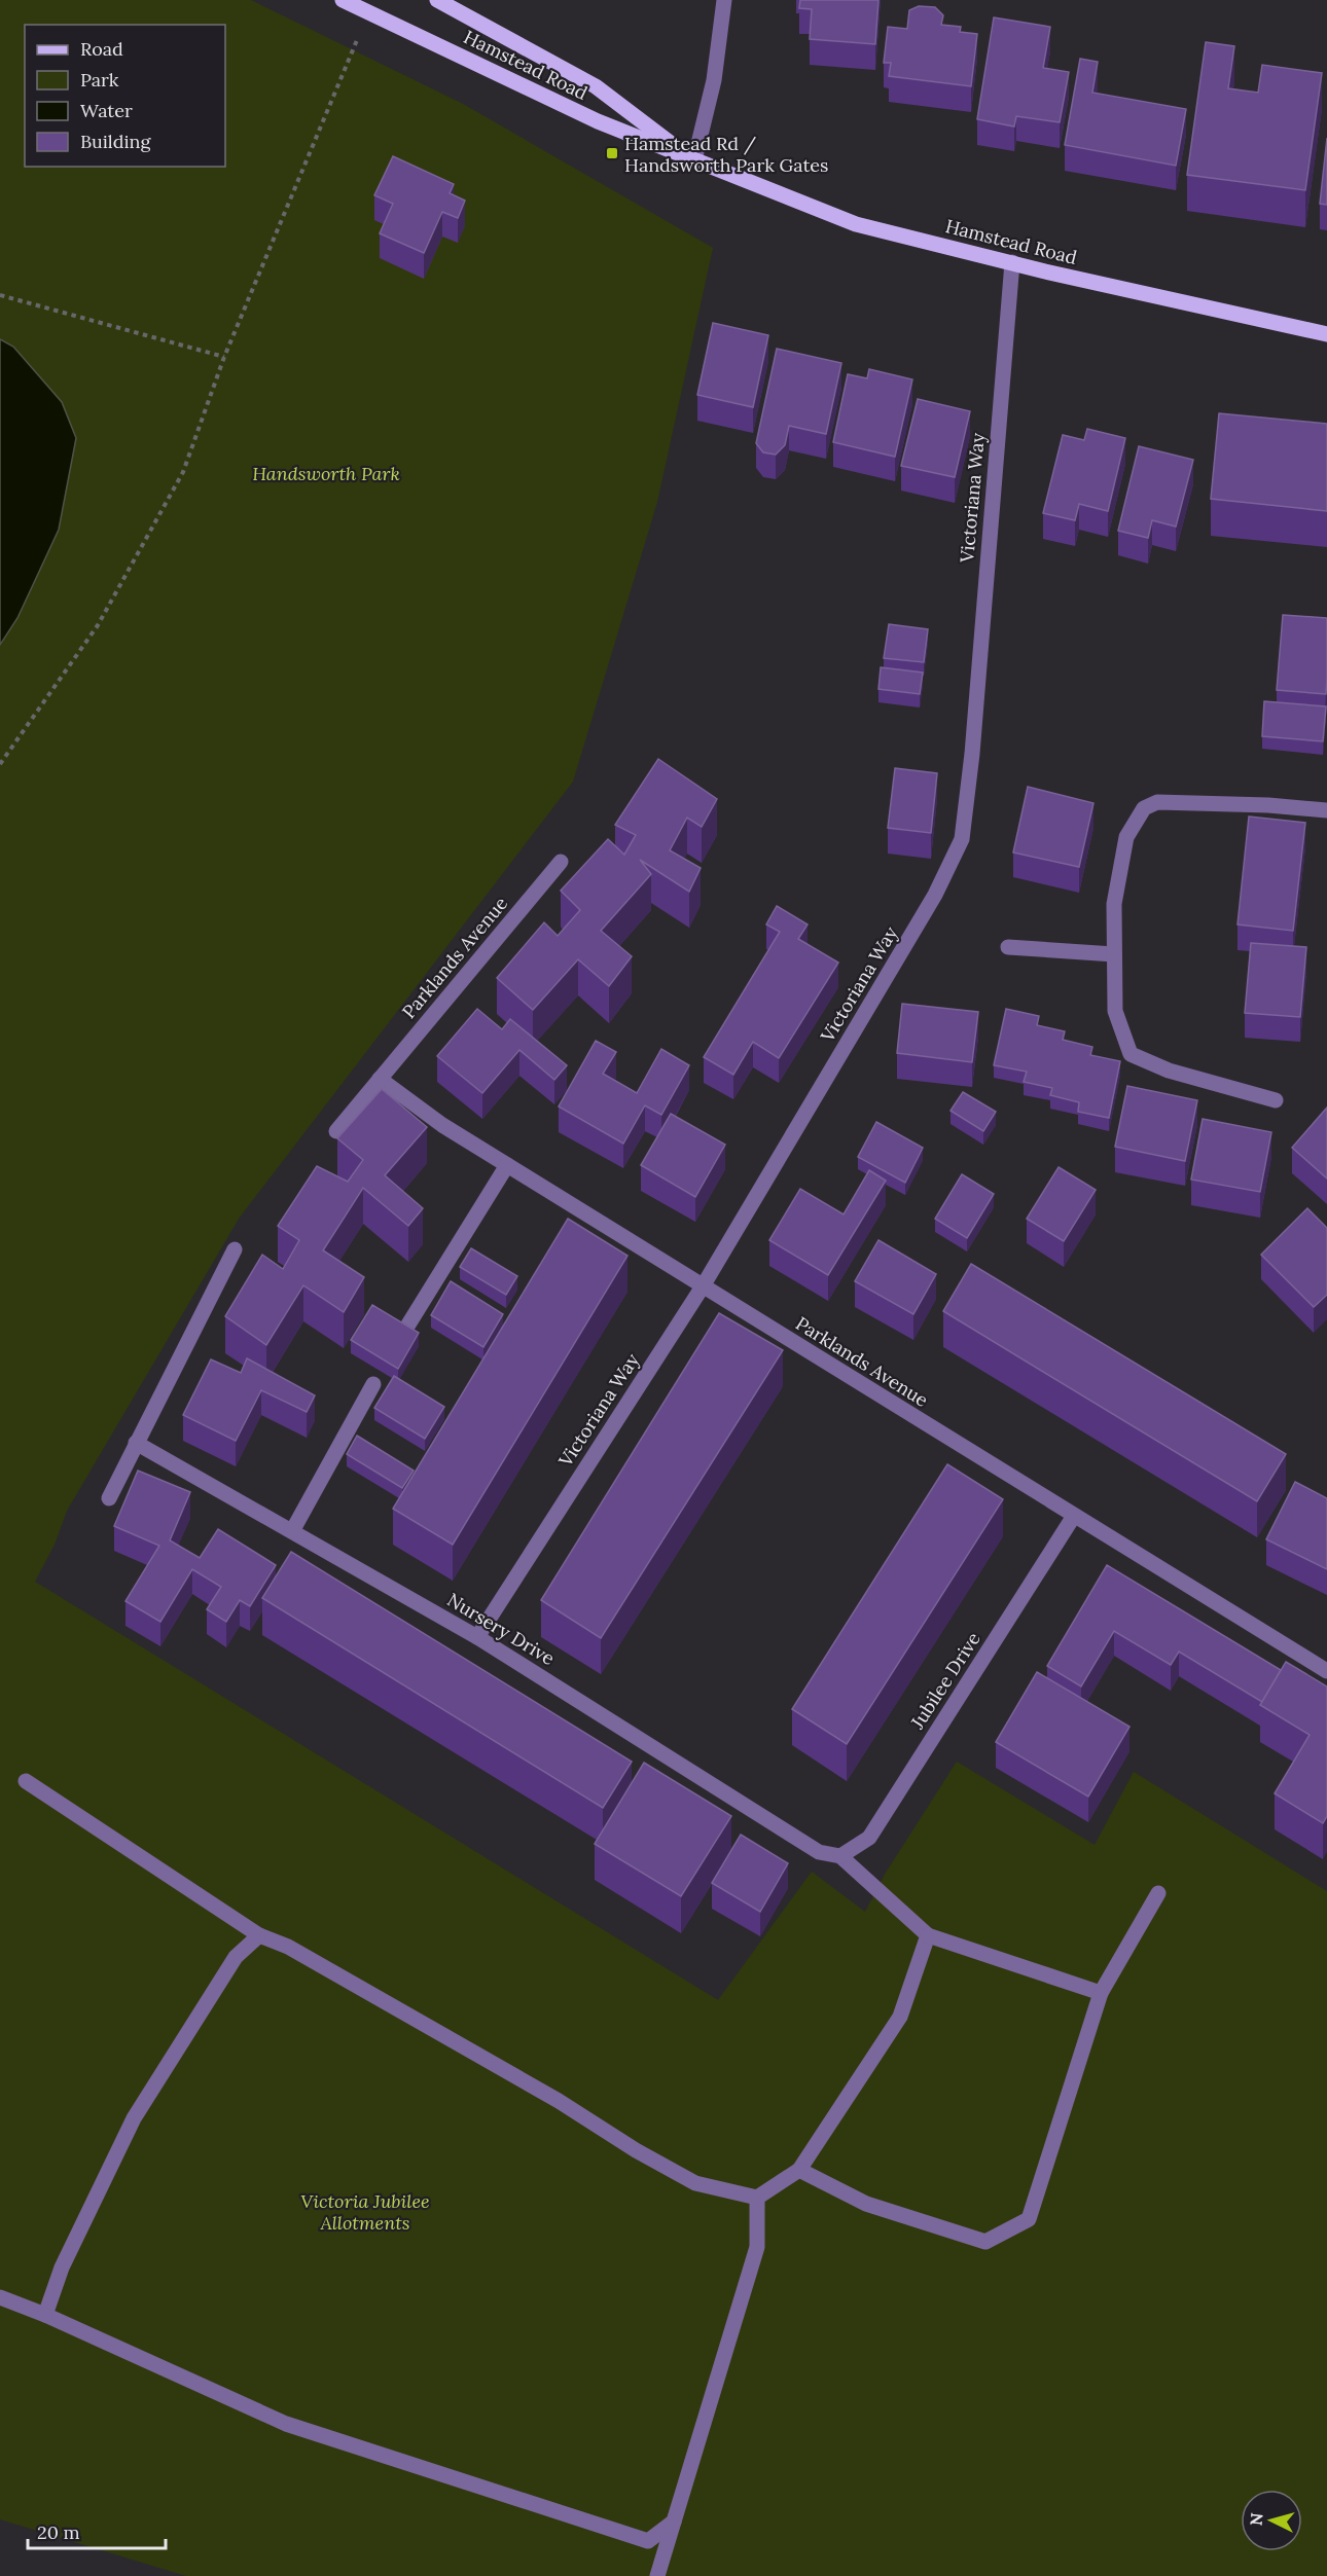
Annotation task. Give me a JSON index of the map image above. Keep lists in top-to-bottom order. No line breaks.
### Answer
{"streets":{"main road":["Hamstead Road"],"street":["Victoriana Way","Parklands Avenue","Nursery Drive","Jubilee Drive"]},"crossings":[["Hamstead Road","Victoriana Way"],["Victoriana Way","Parklands Avenue"],["Victoriana Way","Nursery Drive"],["Parklands Avenue","Jubilee Drive"],["Nursery Drive","Jubilee Drive"]],"parks":["Handsworth Park","Victoria Jubilee Allotments"],"places":{"transit":["Hamstead Rd / Handsworth Park Gates"]},"legend":["Road","Park","Water","Building"],"scale_bar":"20 m","north":"left"}
